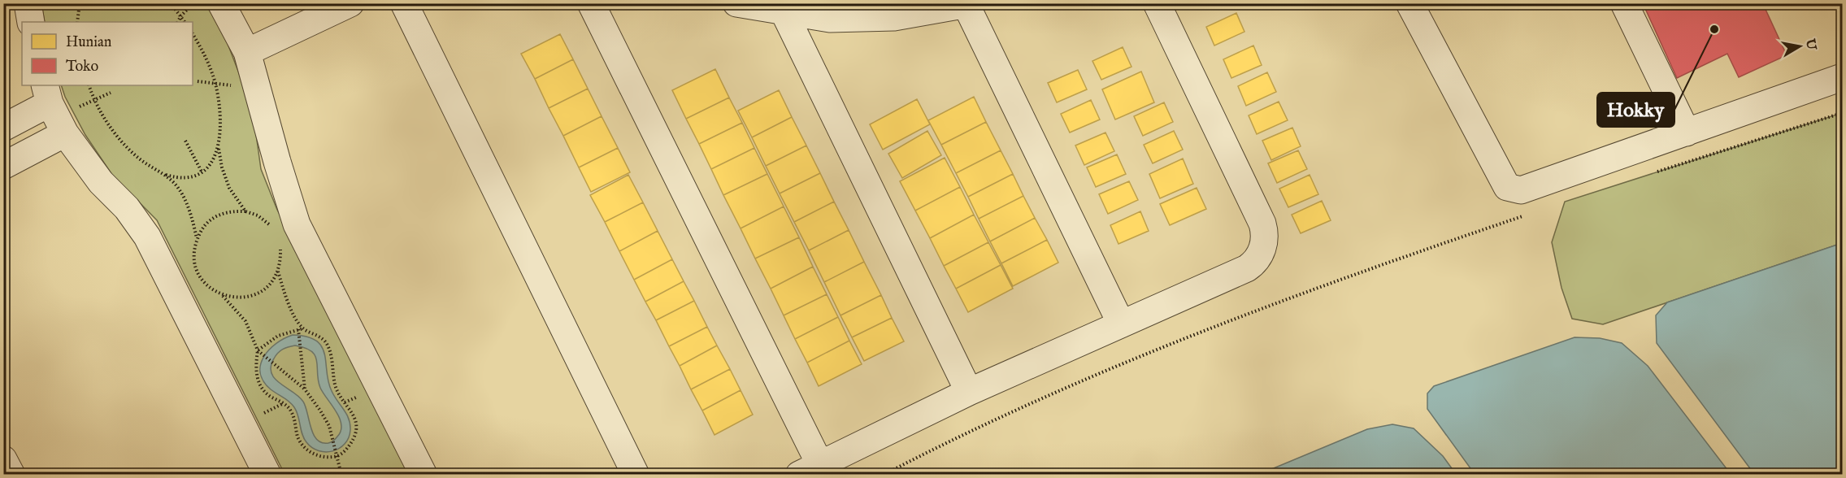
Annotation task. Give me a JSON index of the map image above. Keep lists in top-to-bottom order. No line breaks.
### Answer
{"places":["Hokky"],"legend":["Hunian","Toko"],"north":"right"}
